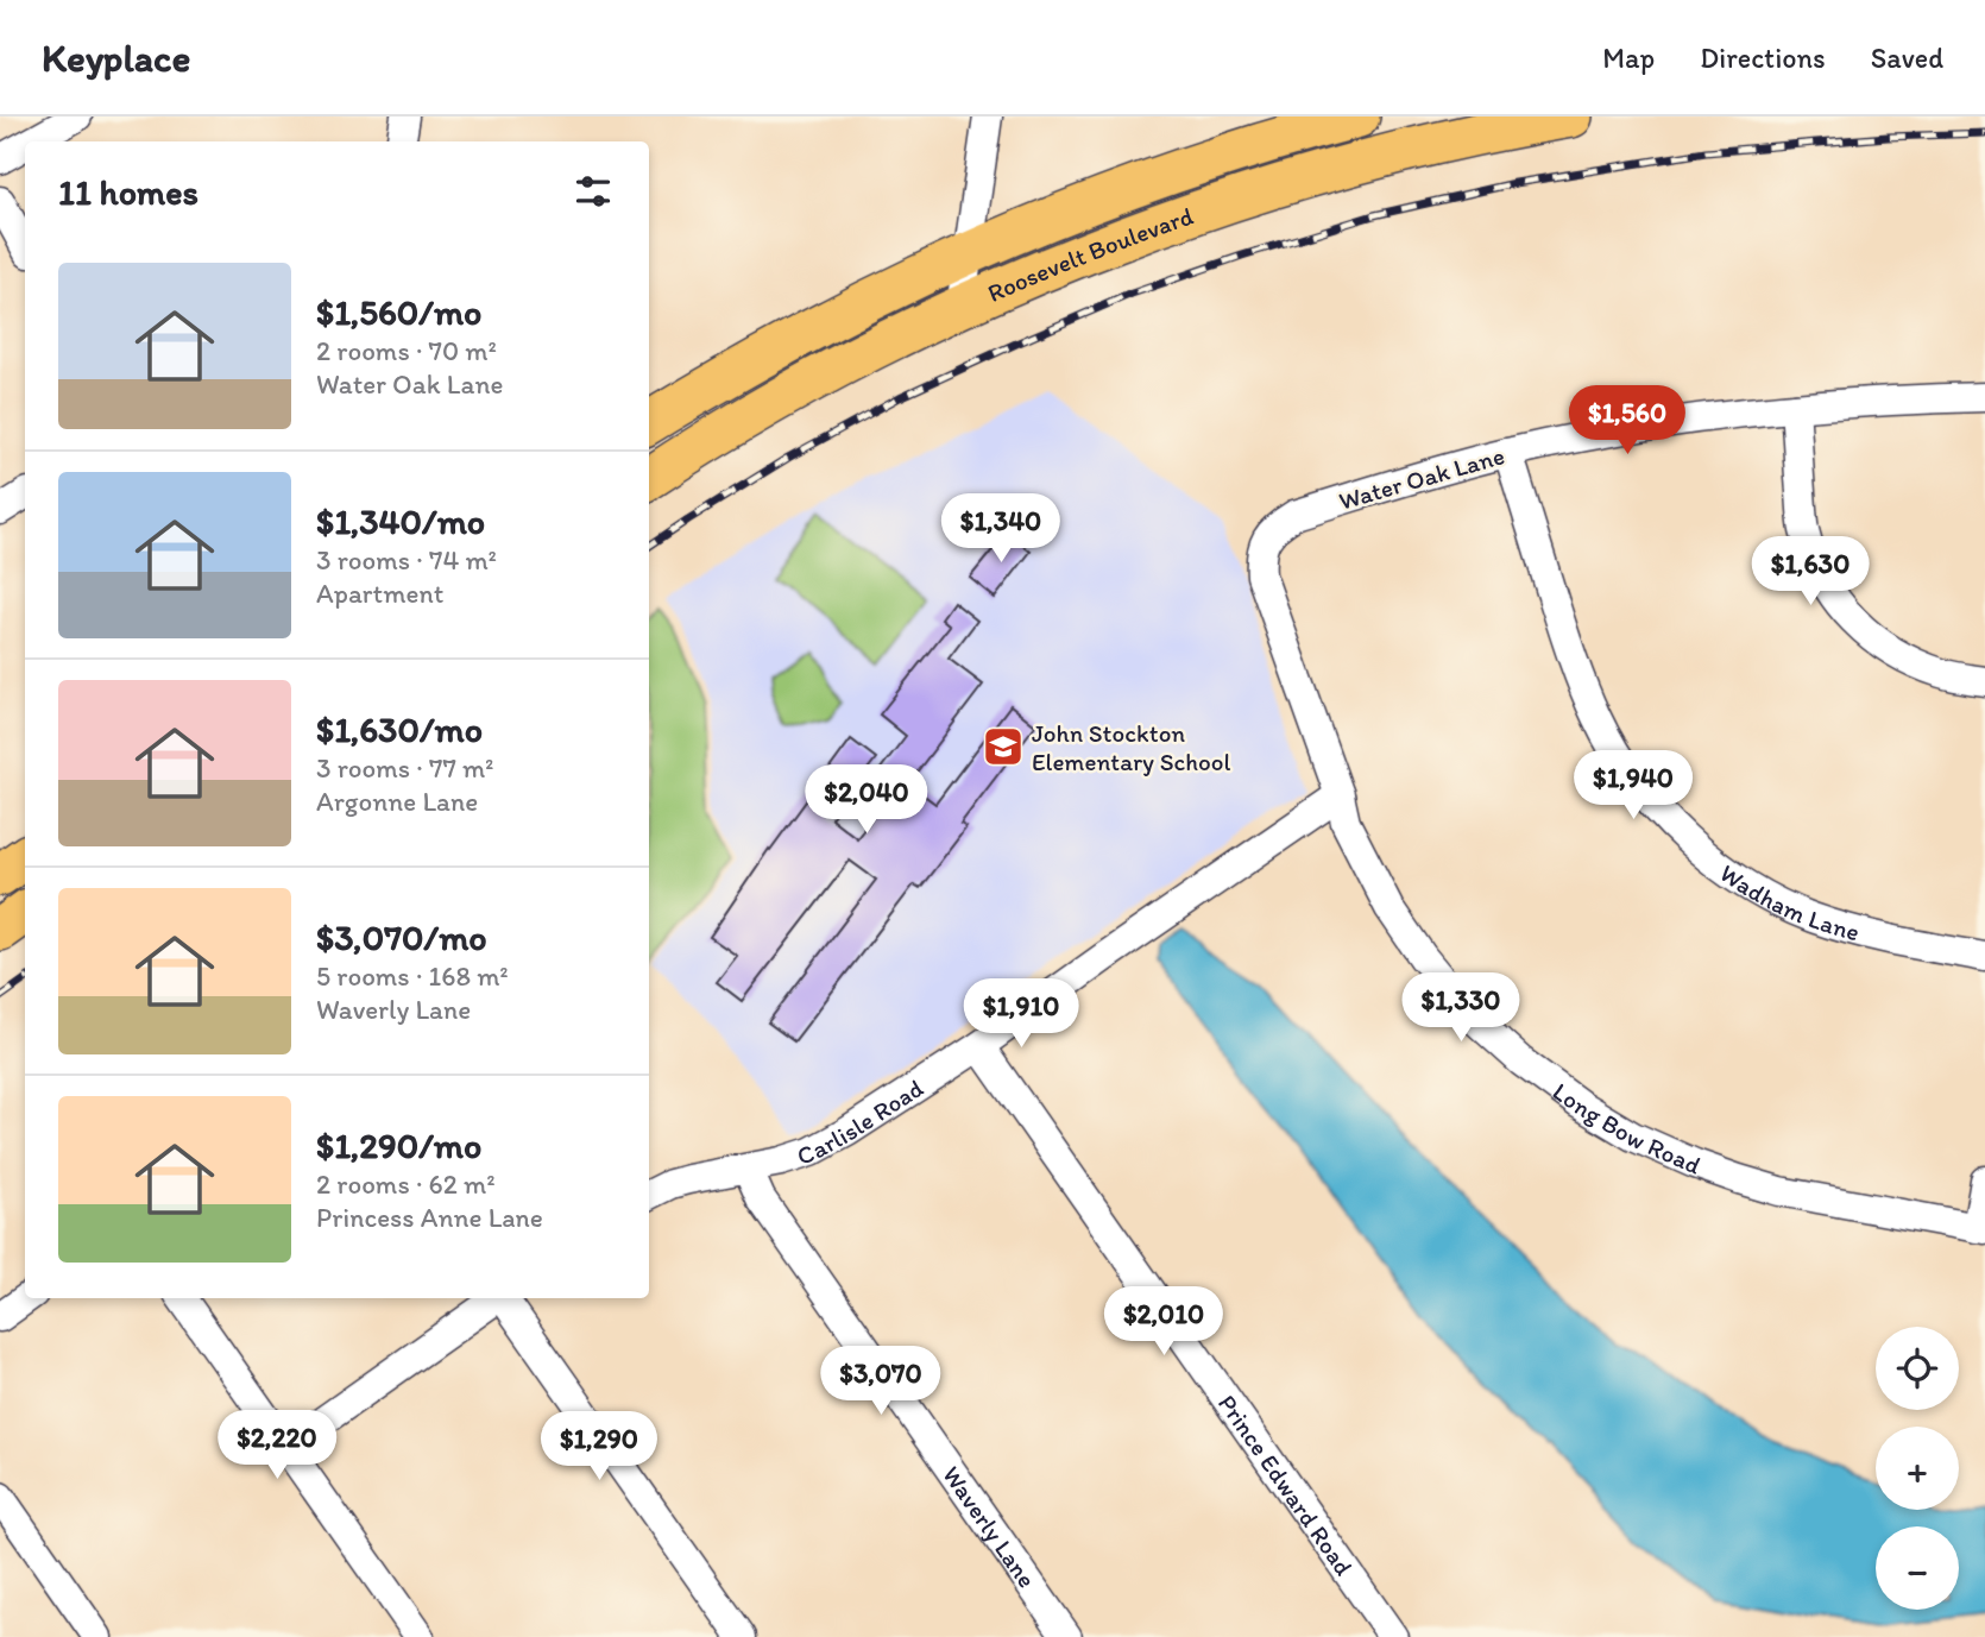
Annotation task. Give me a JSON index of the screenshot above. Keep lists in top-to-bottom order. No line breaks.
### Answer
{"streets":{"highway":["Roosevelt Boulevard"],"street":["Water Oak Lane","Wadham Lane","Carlisle Road","Long Bow Road","Prince Edward Road","Waverly Lane"]},"crossings":[["Water Oak Lane","Wadham Lane"],["Water Oak Lane","Long Bow Road"],["Carlisle Road","Long Bow Road"],["Carlisle Road","Prince Edward Road"],["Carlisle Road","Waverly Lane"]],"places":{"school or university":["John Stockton Elementary School"]},"page":{"header":"Keyplace","nav":["Map","Directions","Saved"],"heading":"11 homes","list":[{"name":"$1,560/mo","note":"2 rooms · 70 m² · Water Oak Lane"},{"name":"$1,340/mo","note":"3 rooms · 74 m² · Apartment"},{"name":"$1,630/mo","note":"3 rooms · 77 m² · Argonne Lane"},{"name":"$3,070/mo","note":"5 rooms · 168 m² · Waverly Lane"},{"name":"$1,290/mo","note":"2 rooms · 62 m² · Princess Anne Lane"}],"price":["$1,560","$1,340","$1,630","$1,940","$2,040","$1,330","$1,910","$2,010","$3,070","$2,220","$1,290"],"map_buttons":["+","−"]}}
